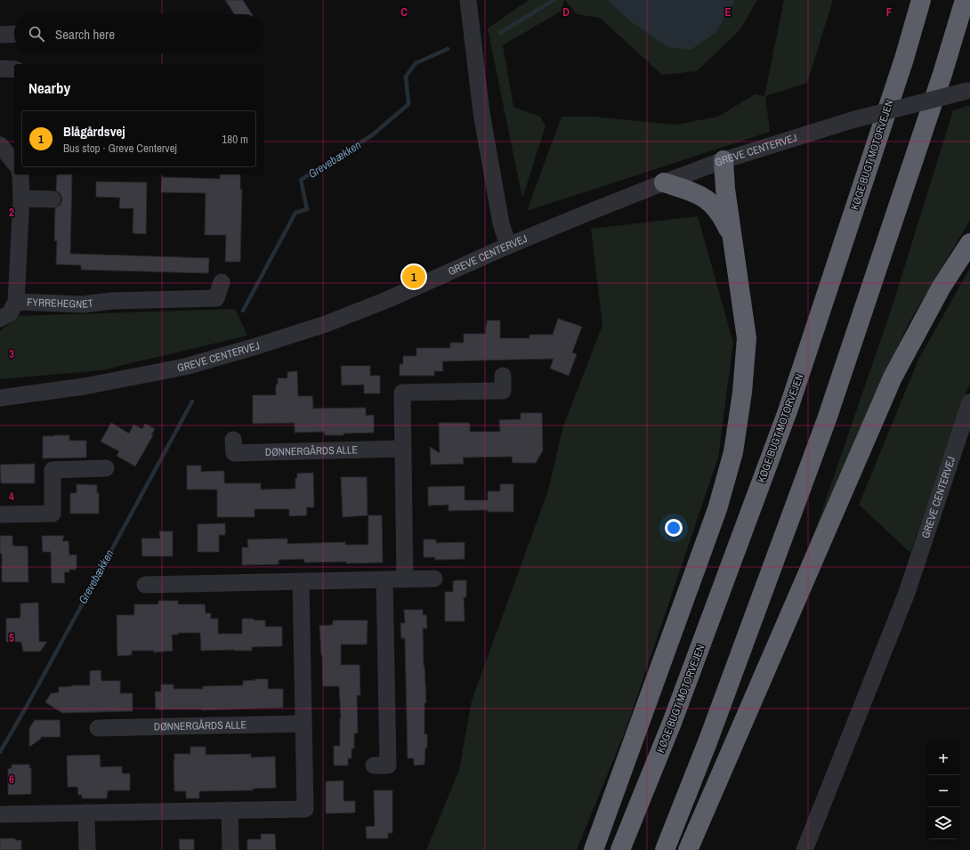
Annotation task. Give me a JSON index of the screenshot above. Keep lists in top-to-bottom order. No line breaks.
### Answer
{"streets":{"highway":["KØGE BUGT MOTORVEJEN"],"street":["GREVE CENTERVEJ","FYRREHEGNET","DØNNERGÅRDS ALLE"]},"water":["Grevebækken"],"page":{"search":"Search here","heading":"Nearby","list":[{"mark":"1","name":"Blågårdsvej","note":"Bus stop · Greve Centervej","value":"180 m"}],"pins":"1","map_buttons":["+","−"]},"grid":{"columns":["C","D","E","F"],"rows":["2","3","4","5","6"]}}
